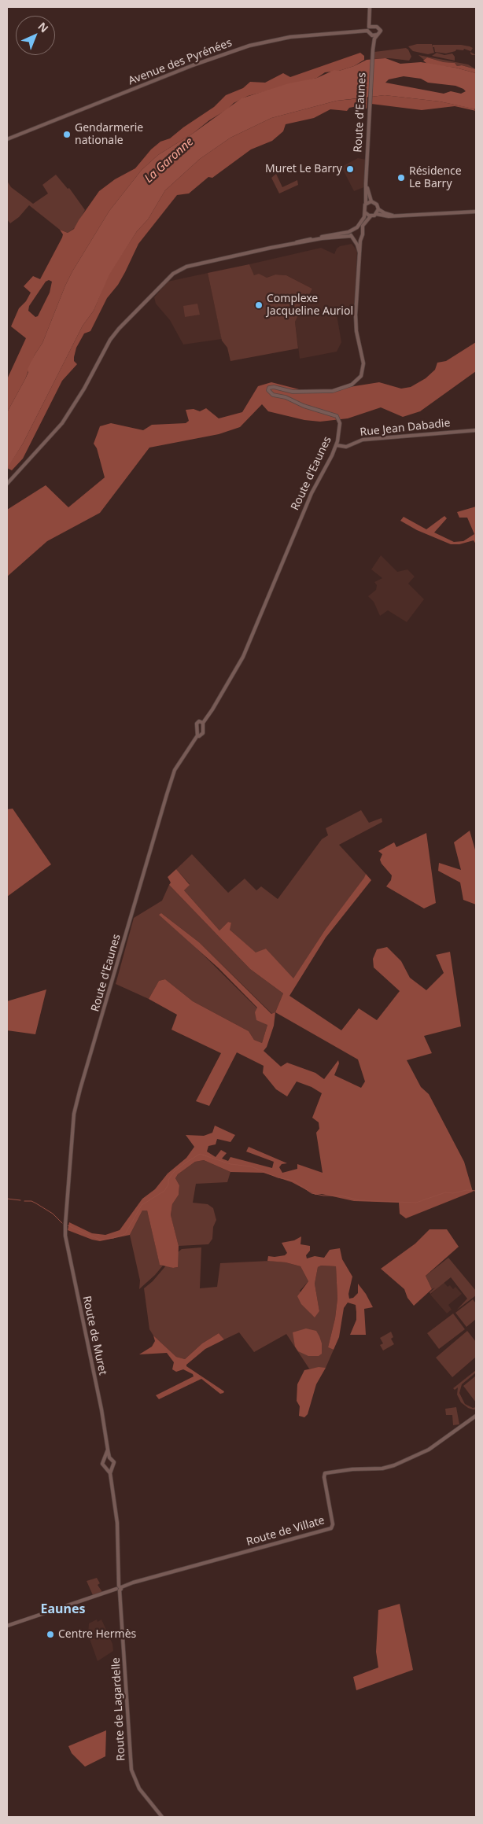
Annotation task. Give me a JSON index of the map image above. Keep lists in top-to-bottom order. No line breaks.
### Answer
{"streets":{"main road":["Avenue des Pyrénées","Route d'Eaunes","Rue Jean Dabadie","Route de Muret","Route de Villate","Route de Lagardelle"]},"crossings":[["Avenue des Pyrénées","Route d'Eaunes"],["Route d'Eaunes","Rue Jean Dabadie"],["Route d'Eaunes","Route de Muret"],["Route de Villate","Route de Lagardelle"]],"districts":["Eaunes"],"water":["La Garonne"],"places":["Gendarmerie nationale","Muret Le Barry","Résidence Le Barry","Complexe Jacqueline Auriol","Centre Hermès"],"north":"top right"}
